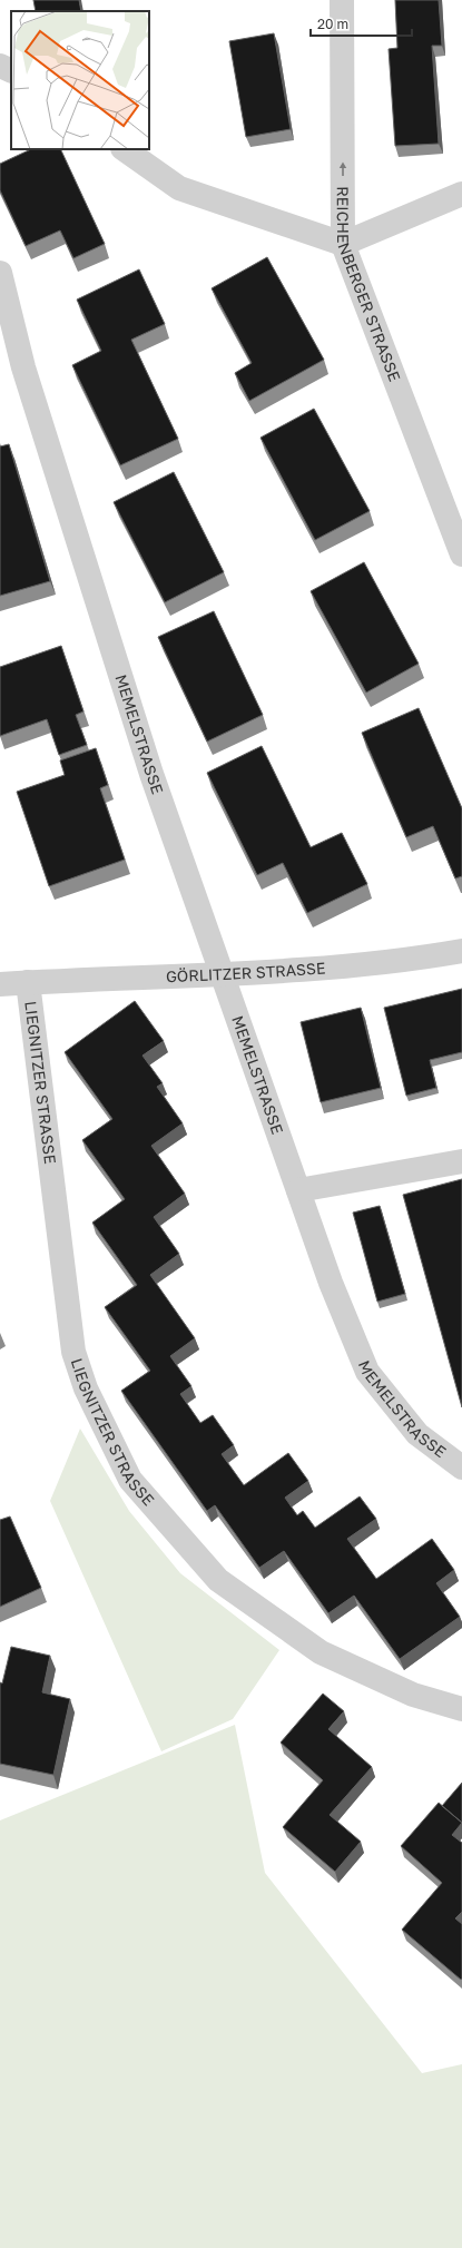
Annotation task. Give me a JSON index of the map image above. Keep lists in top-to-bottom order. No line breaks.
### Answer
{"streets":{"street":["REICHENBERGER STRASSE","MEMELSTRASSE","GÖRLITZER STRASSE","LIEGNITZER STRASSE"]},"crossings":[["MEMELSTRASSE","GÖRLITZER STRASSE"],["GÖRLITZER STRASSE","LIEGNITZER STRASSE"]],"one_way":["REICHENBERGER STRASSE"],"scale_bar":"20 m"}
